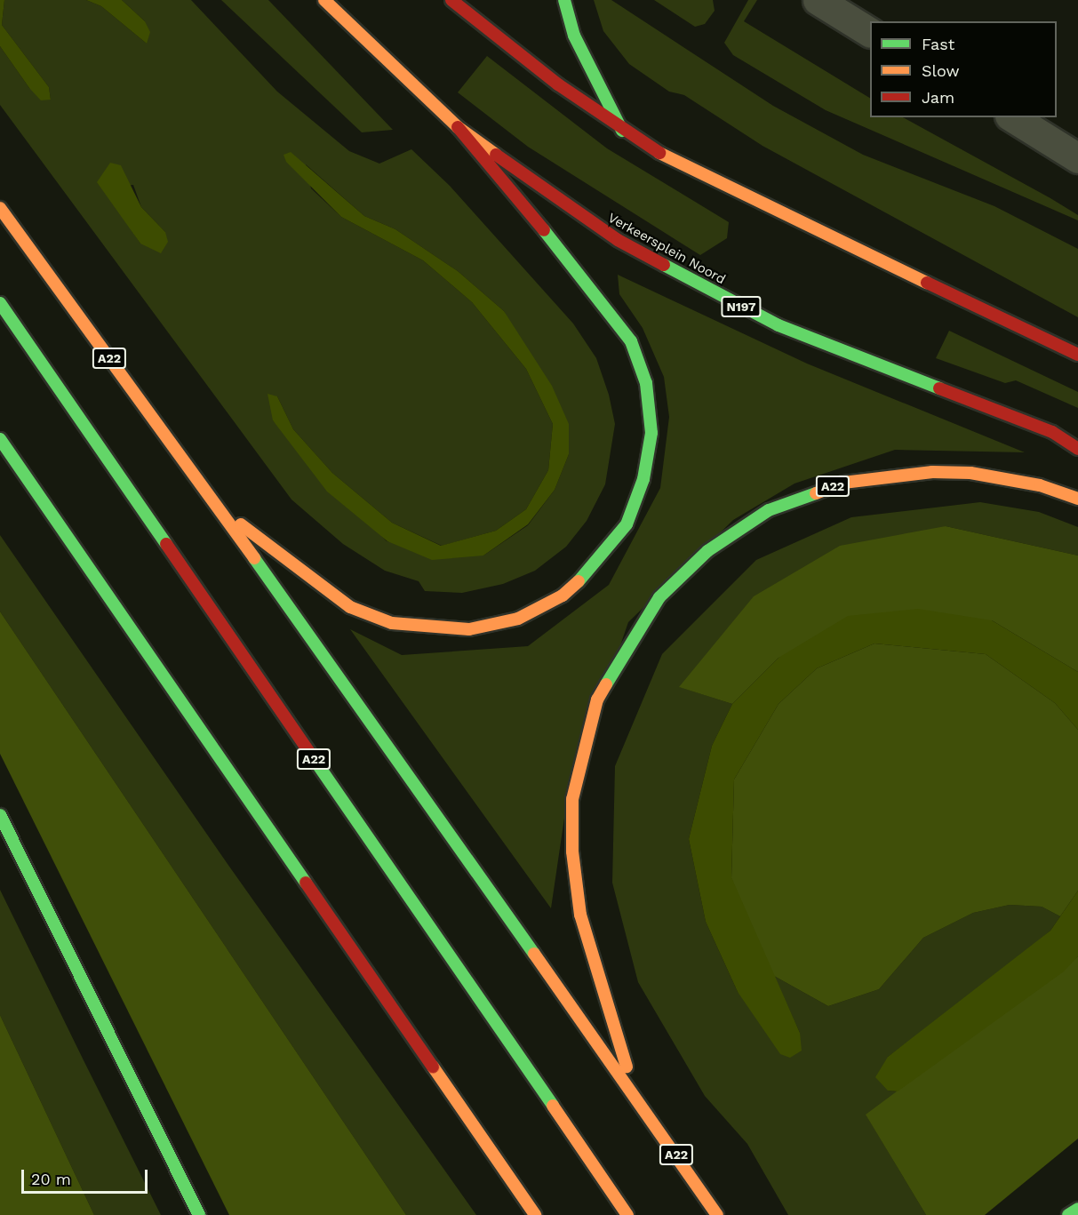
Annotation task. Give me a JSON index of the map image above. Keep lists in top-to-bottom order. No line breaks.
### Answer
{"streets":{"main road":["Verkeersplein Noord","N197","A22"]},"crossings":[["Verkeersplein Noord","A22"]],"legend":["Fast","Slow","Jam"],"scale_bar":"20 m"}
